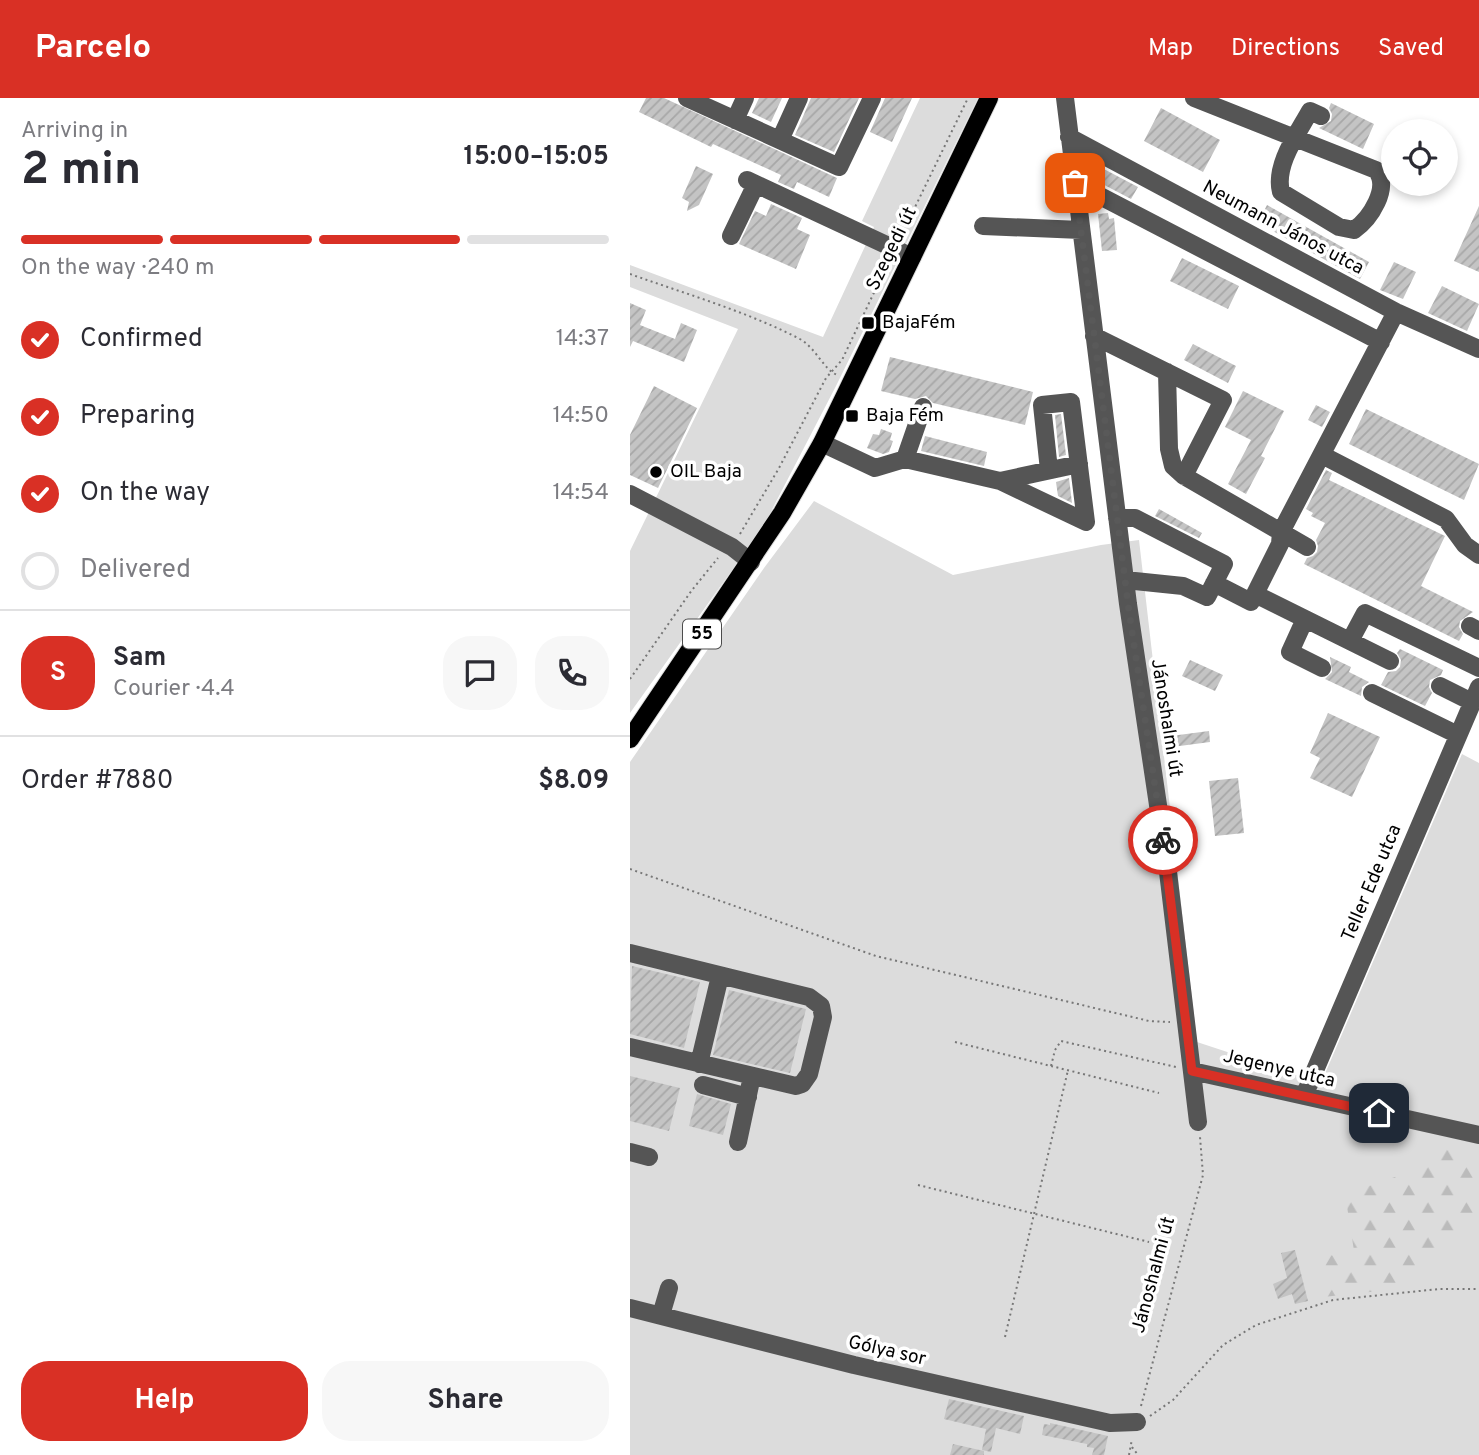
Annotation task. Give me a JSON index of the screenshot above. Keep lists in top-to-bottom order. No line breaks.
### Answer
{"streets":{"main road":["Szegedi út","55"],"street":["Neumann János utca","Jánoshalmi út","Teller Ede utca","Jegenye utca","Gólya sor"]},"crossings":[["Neumann János utca","Jánoshalmi út"],["Szegedi út","55"],["Jánoshalmi út","Jegenye utca"],["Jánoshalmi út","Gólya sor"],["Teller Ede utca","Jegenye utca"]],"places":{"transit":["BajaFém","Baja Fém"],"other":["OIL Baja"]},"page":{"header":"Parcelo","nav":["Map","Directions","Saved"],"heading":["2 min","Arriving in","15:00–15:05"],"panel":["Sam","Courier · 4.4","Order #7880","$8.09"],"bar":"On the way · 240 m","list":[["Confirmed","14:37"],["Preparing","14:50"],["On the way","14:54"],"Delivered"],"round":"S","buttons":["Help","Share"]}}
